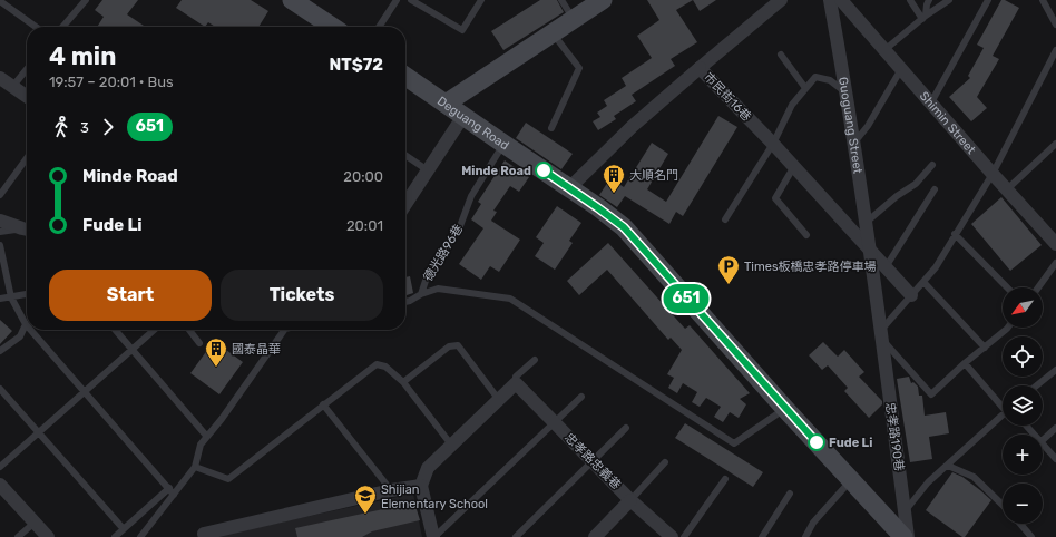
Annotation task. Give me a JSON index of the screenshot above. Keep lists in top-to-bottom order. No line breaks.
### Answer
{"streets":{"street":["市民街16巷","Deguang Road","Shimin Street","Guoguang Street","忠孝路190巷","忠孝路忠義巷"],"lane":["德光路96巷"]},"crossings":[["市民街16巷","Guoguang Street"],["市民街16巷","忠孝路190巷"],["Deguang Road","德光路96巷"],["Deguang Road","忠孝路190巷"],["Guoguang Street","忠孝路190巷"]],"places":{"other":["Minde Road","Fude Li"],"building":["大順名門","國泰晶華"],"parking":["Times板橋忠孝路停車場"],"school or university":["Shijian Elementary School"]},"lines":["bus line 651"],"north":"bottom left","page":{"on_map":"651","heading":["4 min","19:57 – 20:01 · Bus","NT$72"],"legs":["3","651"],"list":[{"name":"Minde Road","value":"20:00"},{"name":"Fude Li","value":"20:01"}],"buttons":["Start","Tickets"],"map_buttons":["+","−"]}}
